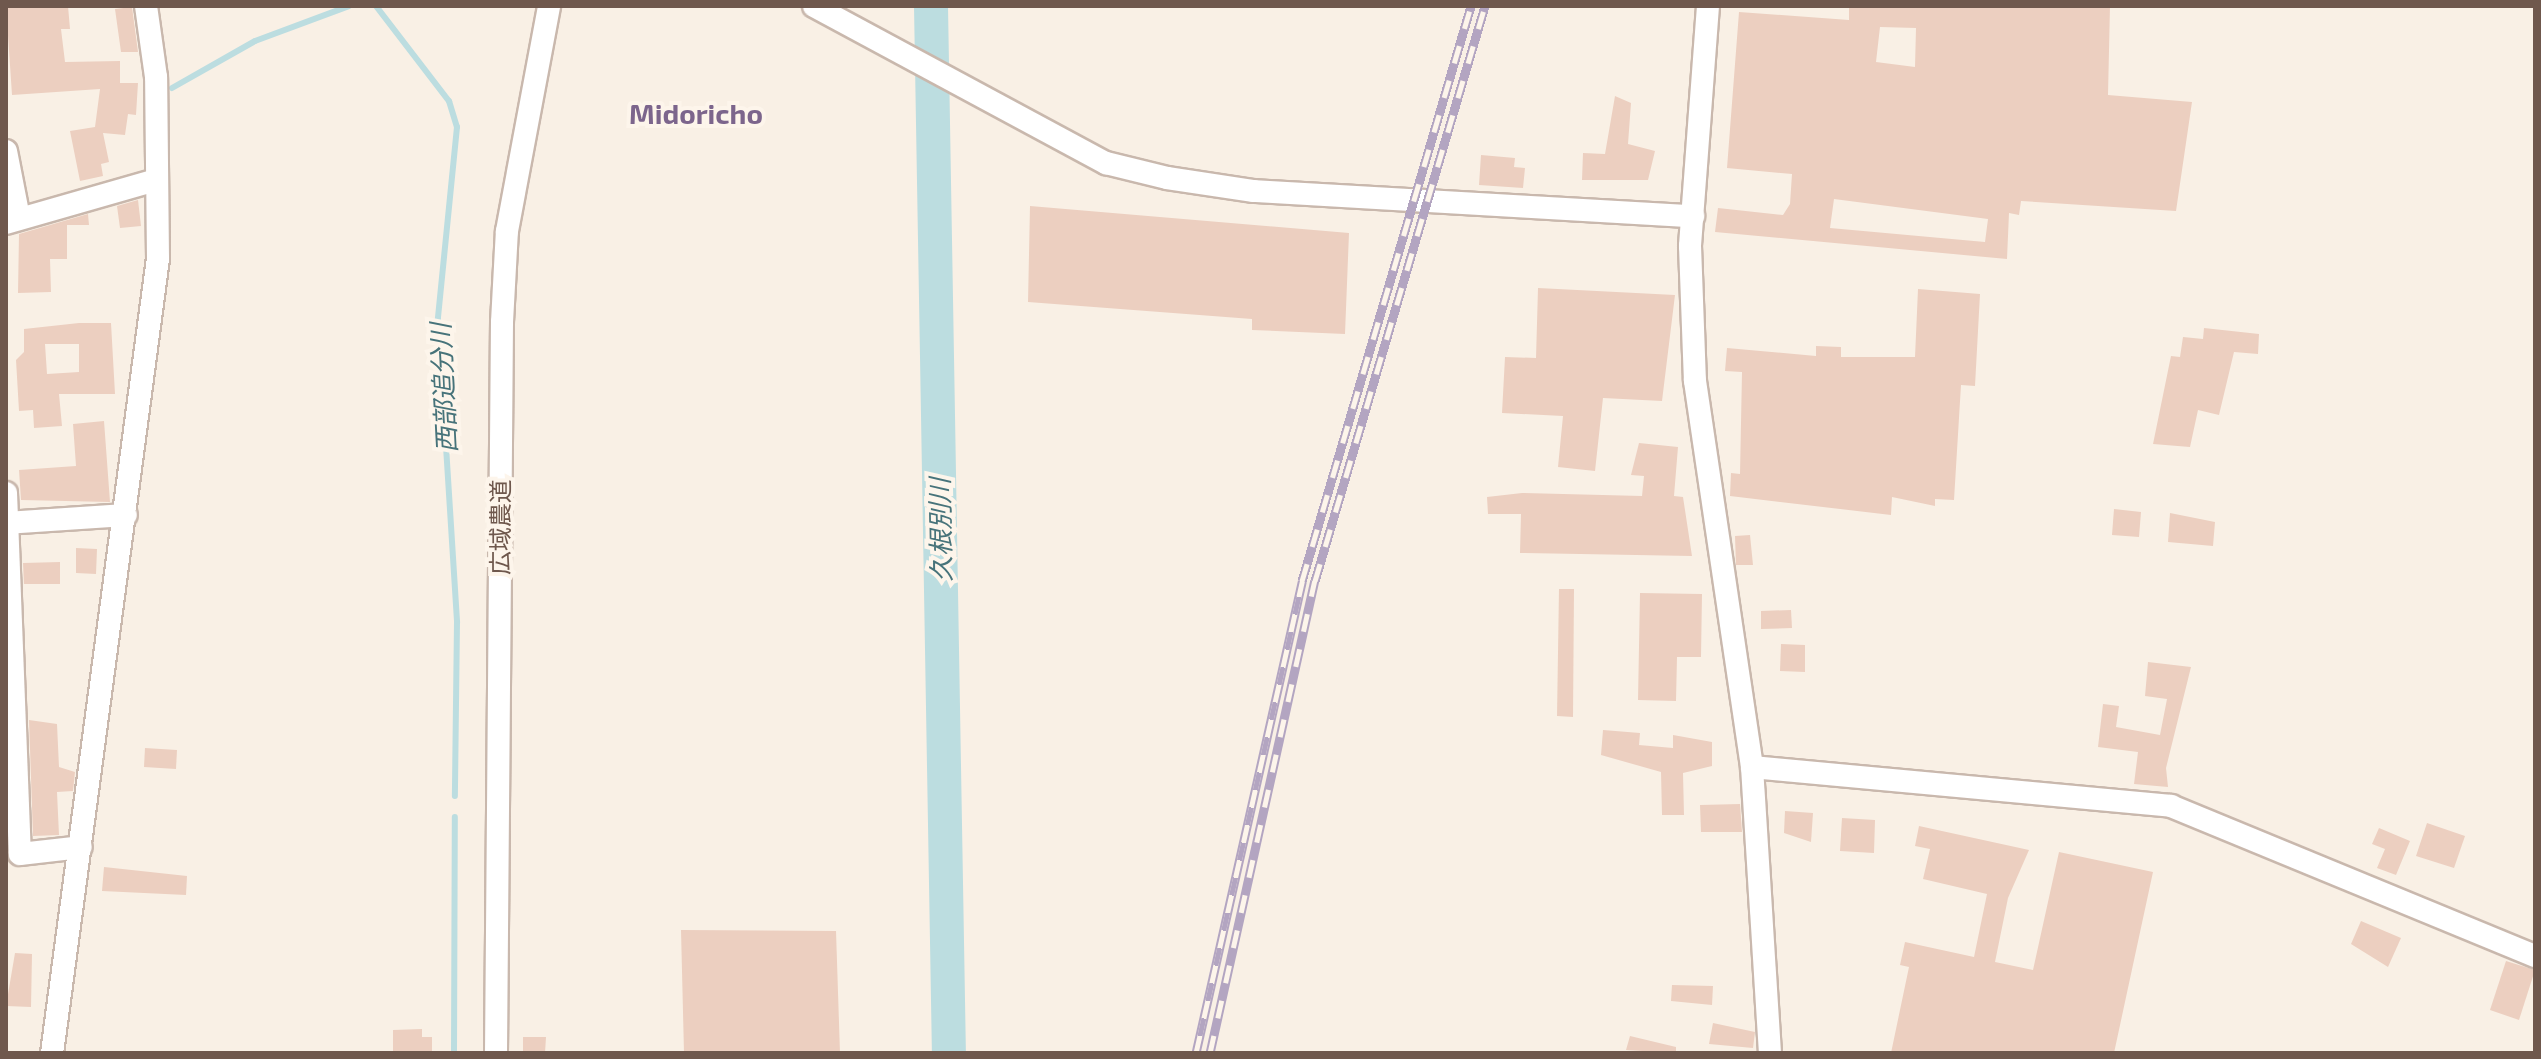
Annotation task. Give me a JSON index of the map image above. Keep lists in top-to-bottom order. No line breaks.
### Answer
{"streets":{"street":["広域農道"]},"districts":["Midoricho"],"water":["西部追分川","久根別川"]}
